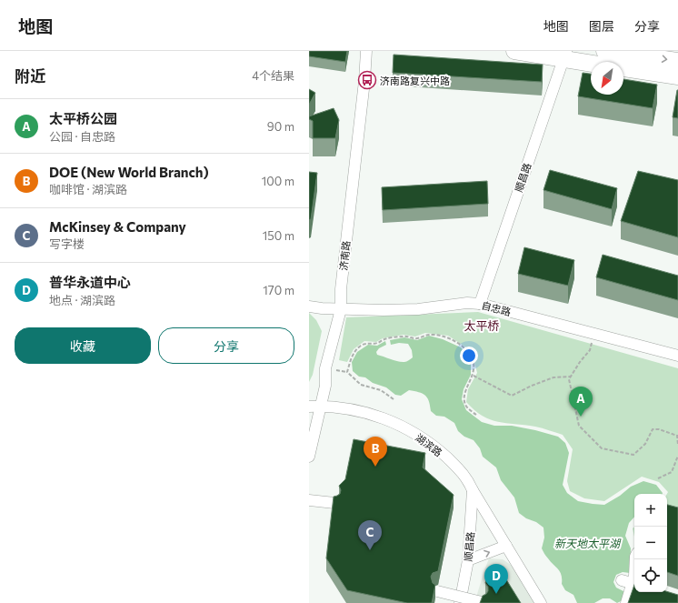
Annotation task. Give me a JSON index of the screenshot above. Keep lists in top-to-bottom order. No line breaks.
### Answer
{"streets":{"street":["顺昌路","济南路","自忠路","湖滨路"]},"crossings":[["顺昌路","自忠路"],["顺昌路","湖滨路"],["济南路","自忠路"],["济南路","湖滨路"]],"districts":["太平桥"],"water":["新天地太平湖"],"places":{"bus stop":["济南路复兴中路"]},"north":"bottom left","page":{"header":"地图","nav":["地图","图层","分享"],"heading":["附近","4个结果"],"list":[{"mark":"A","name":"太平桥公园","note":"公园 · 自忠路","value":"90 m"},{"mark":"B","name":"DOE (New World Branch)","note":"咖啡馆 · 湖滨路","value":"100 m"},{"mark":"C","name":"McKinsey & Company","note":"写字楼","value":"150 m"},{"mark":"D","name":"普华永道中心","note":"地点 · 湖滨路","value":"170 m"}],"buttons":["收藏","分享"],"pins":["A","B","C","D"],"map_buttons":["+","−"]}}
